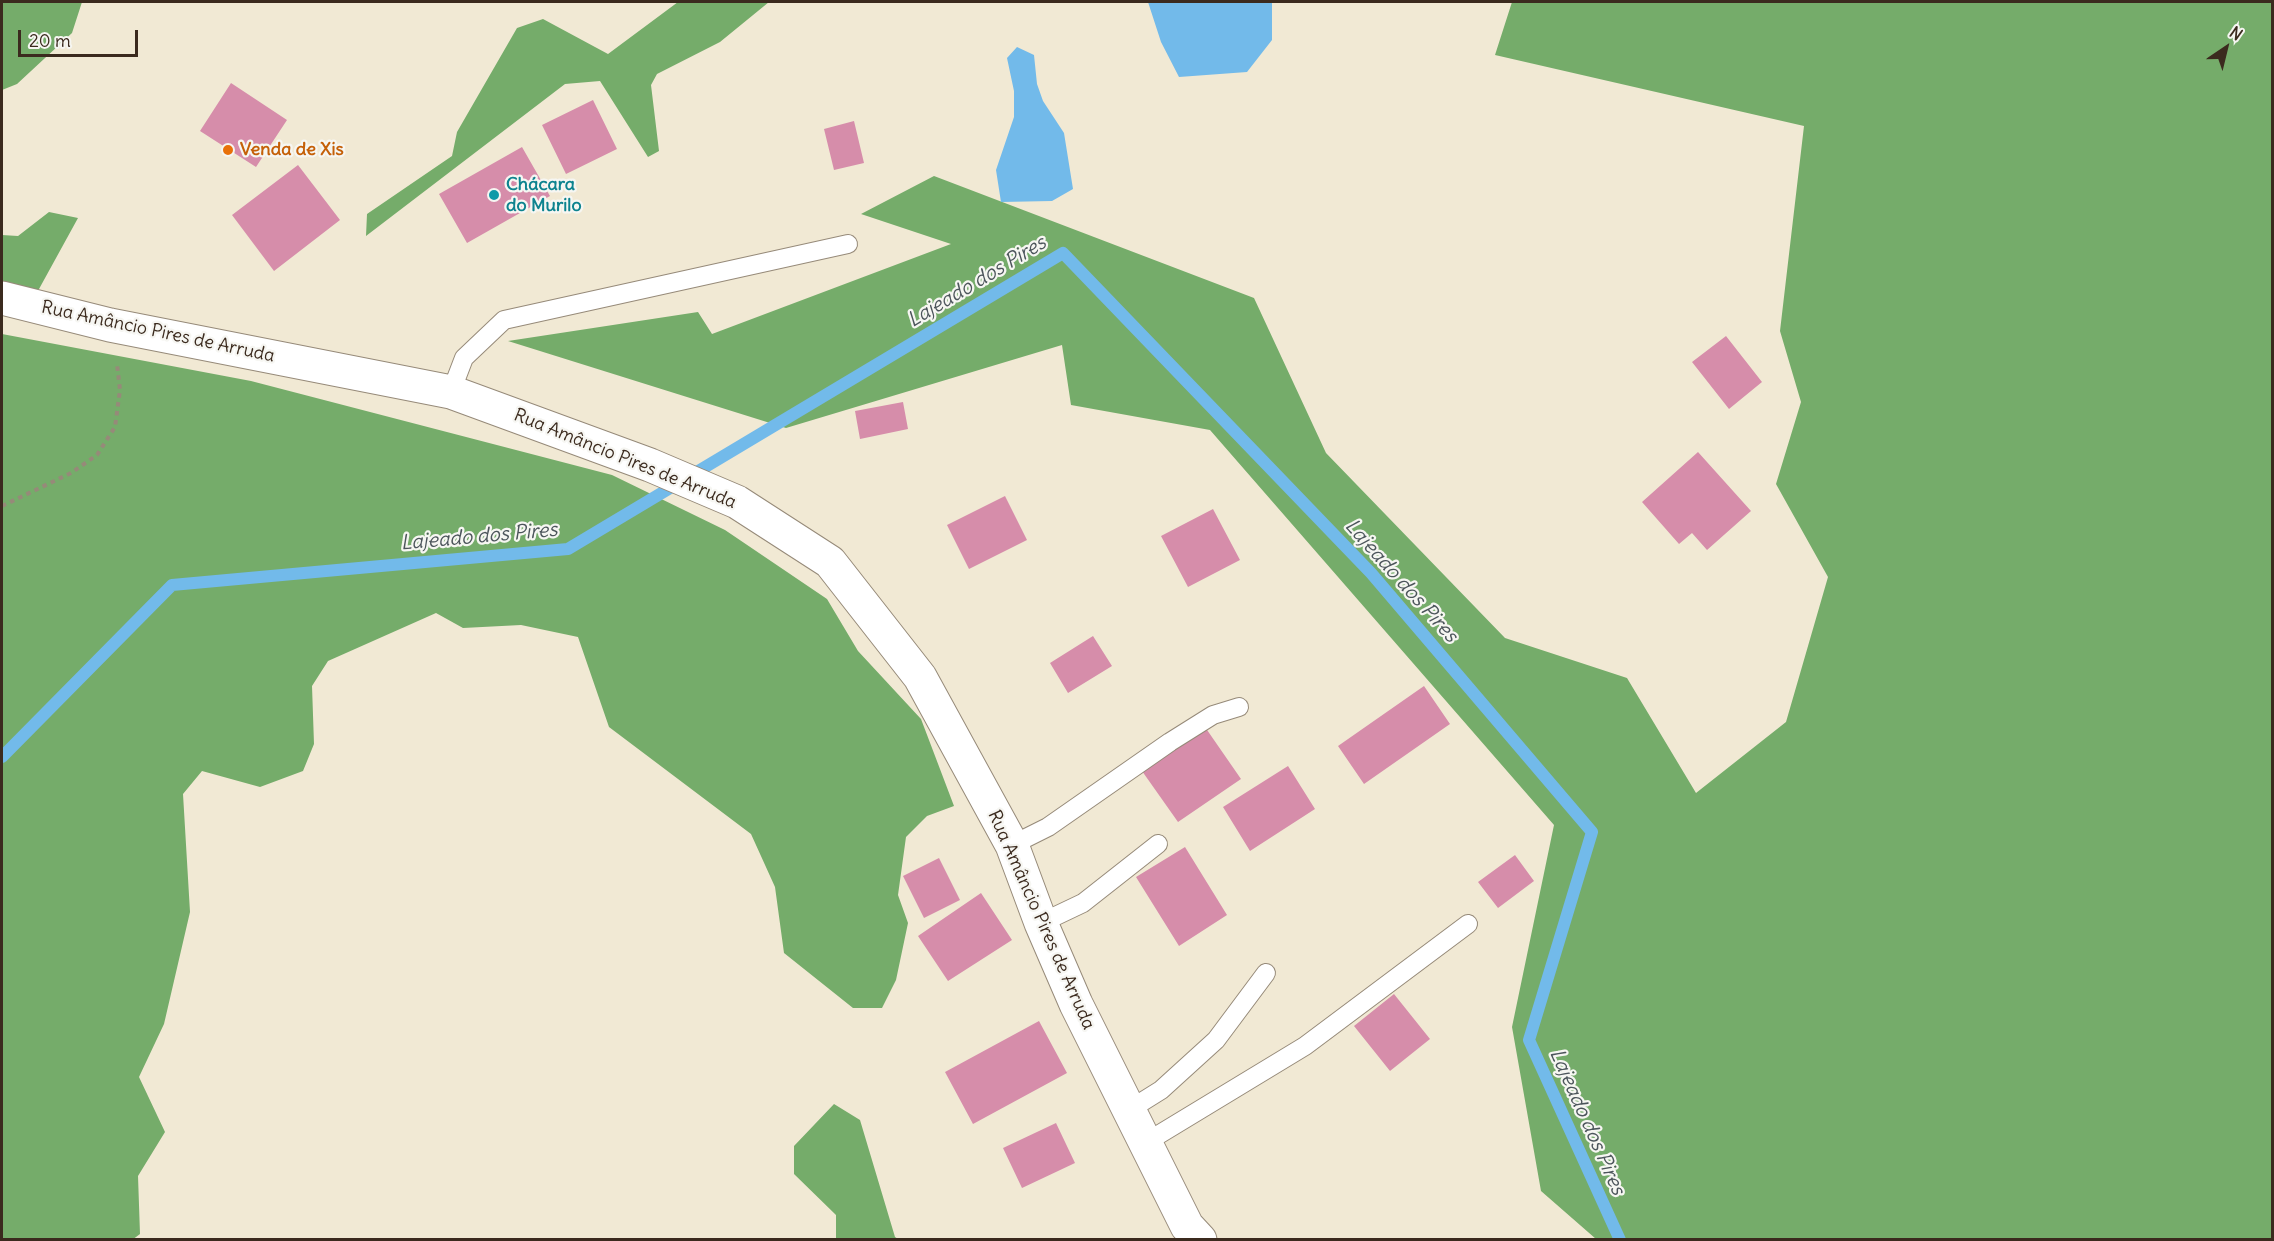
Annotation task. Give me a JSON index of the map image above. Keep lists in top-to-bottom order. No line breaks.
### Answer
{"streets":{"street":["Rua Amâncio Pires de Arruda"]},"water":["Lajeado dos Pires"],"places":["Venda de Xis","Chácara do Murilo"],"scale_bar":"20 m","north":"top right"}
